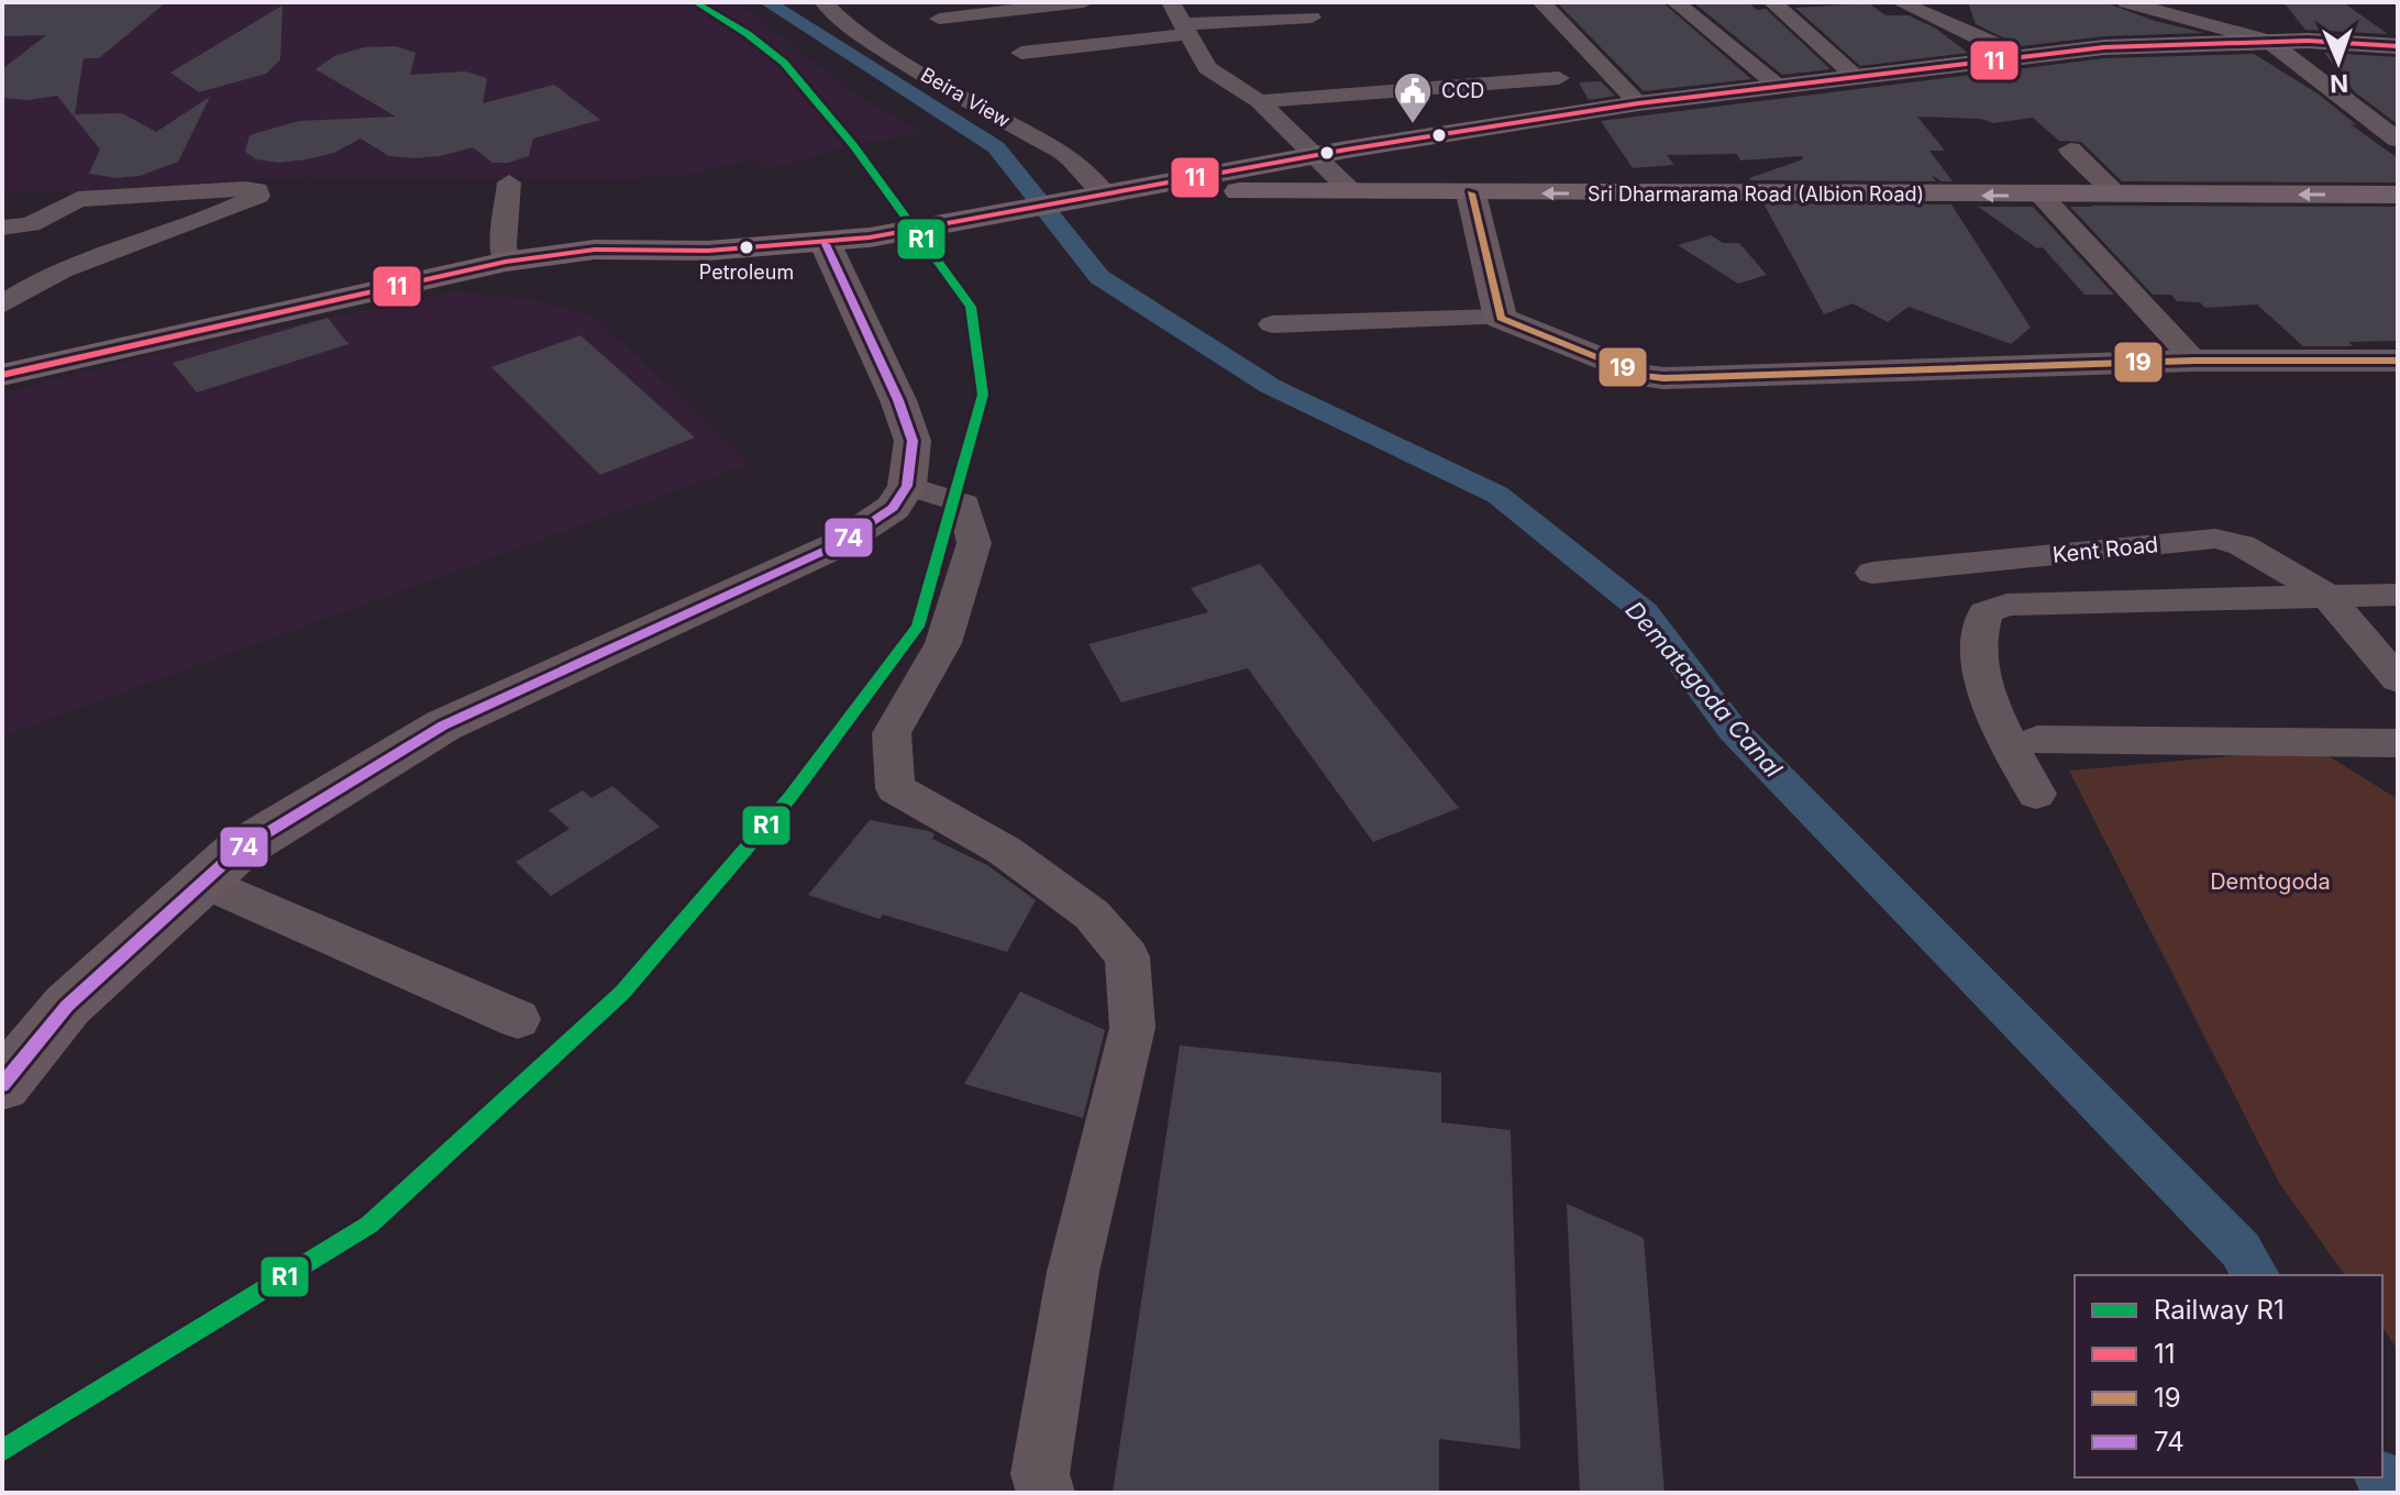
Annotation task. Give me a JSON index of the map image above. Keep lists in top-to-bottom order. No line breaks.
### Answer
{"streets":{"main road":["Sri Dharmarama Road (Albion Road)"],"street":["Beira View","Kent Road"]},"crossings":[["Beira View","Sri Dharmarama Road (Albion Road)"]],"water":["Dematagoda Canal"],"parks":["Demtogoda"],"places":{"public building":["CCD"],"other":["Petroleum"]},"lines":["rail line R1","transit line 11","transit line 19","transit line 74"],"legend":["Railway R1","11","19","74"],"north":"bottom"}
